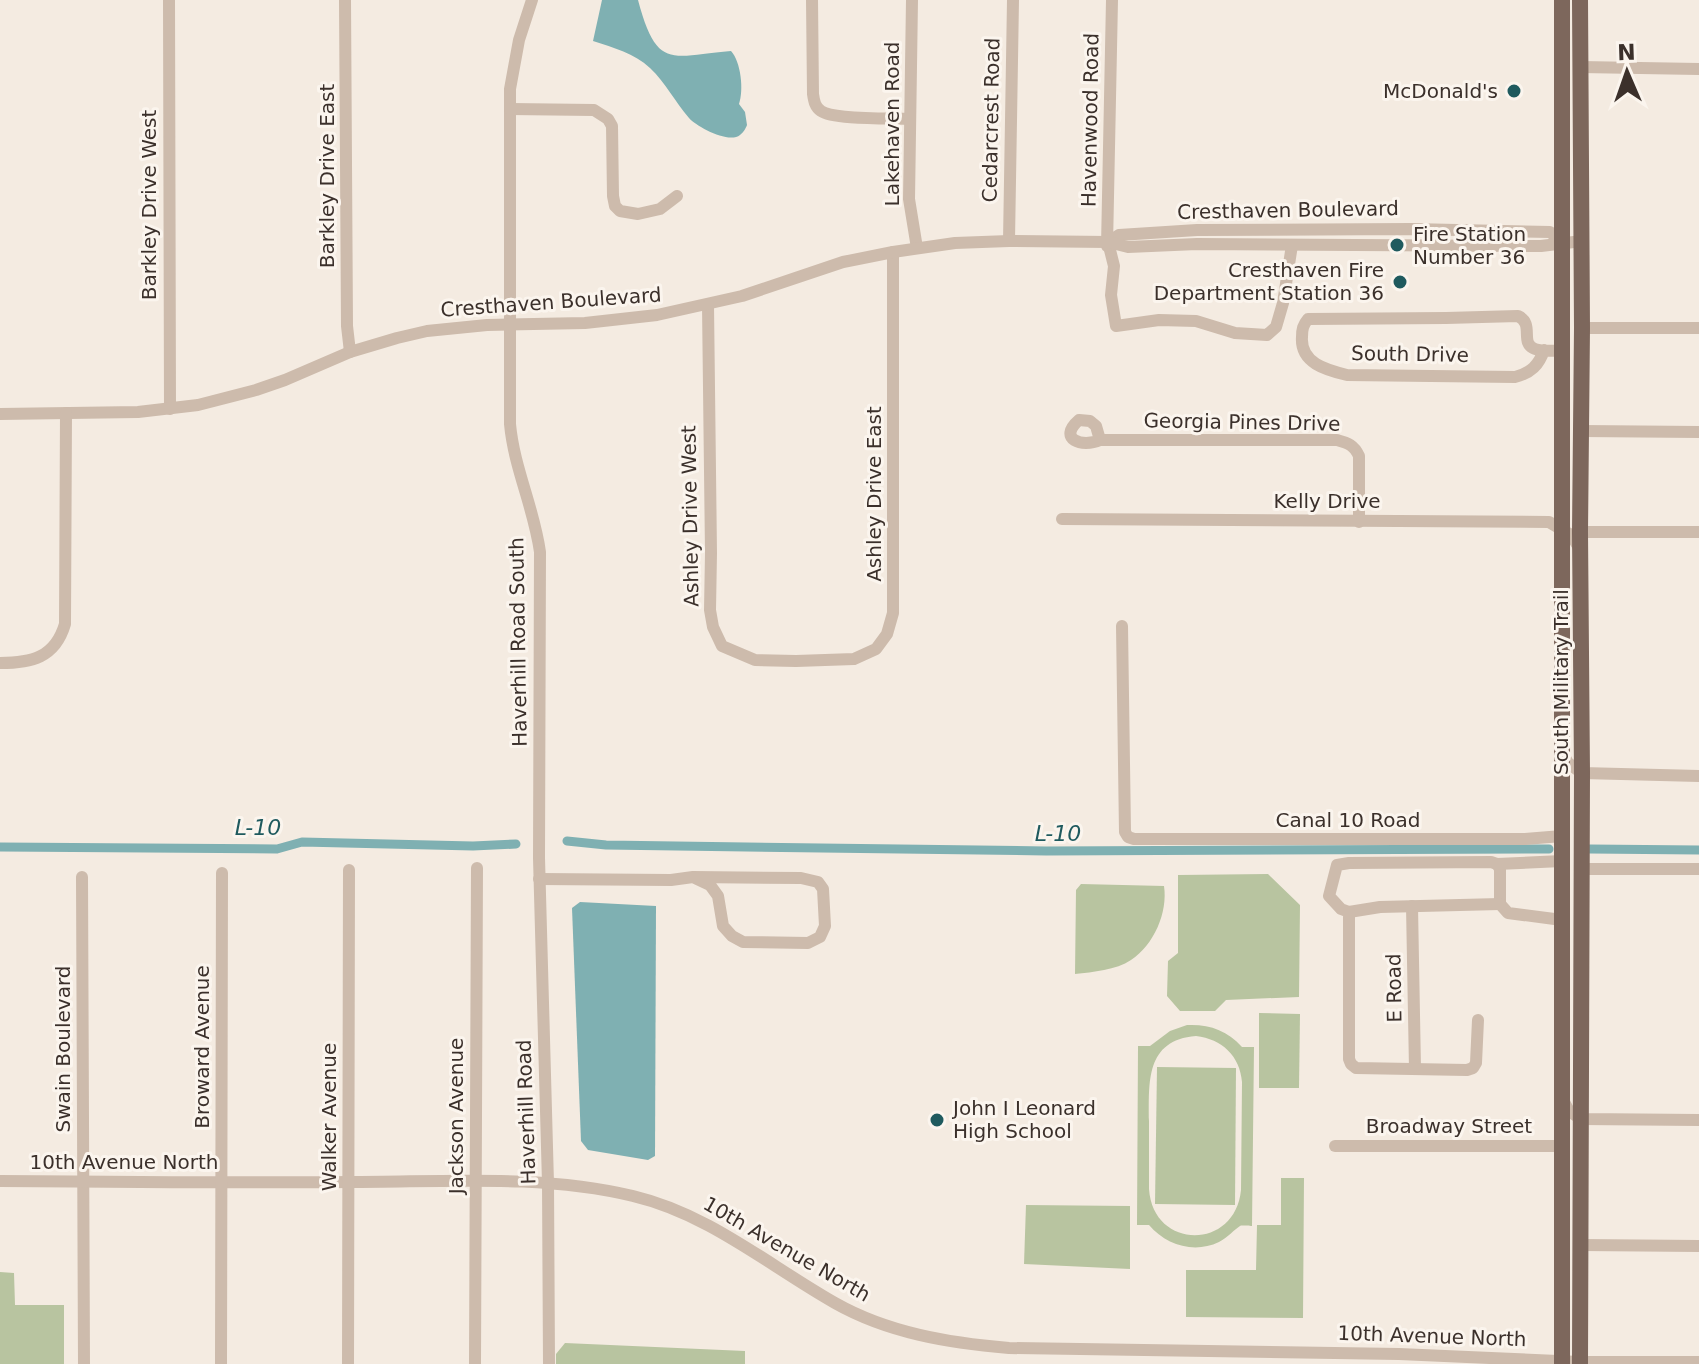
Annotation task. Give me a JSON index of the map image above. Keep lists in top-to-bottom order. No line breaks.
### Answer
{"streets":{"main road":["South Military Trail"],"street":["Cedarcrest Road","Havenwood Road","Lakehaven Road","Barkley Drive East","Barkley Drive West","Cresthaven Boulevard","South Drive","Georgia Pines Drive","Ashley Drive East","Kelly Drive","Ashley Drive West","Haverhill Road South","Canal 10 Road","E Road","Broward Avenue","Swain Boulevard","Haverhill Road","Jackson Avenue","Walker Avenue","Broadway Street","10th Avenue North"]},"crossings":[["Cedarcrest Road","Cresthaven Boulevard"],["Havenwood Road","Cresthaven Boulevard"],["Lakehaven Road","Cresthaven Boulevard"],["Barkley Drive East","Cresthaven Boulevard"],["Barkley Drive West","Cresthaven Boulevard"],["Cresthaven Boulevard","Ashley Drive East"],["Cresthaven Boulevard","Ashley Drive West"],["Cresthaven Boulevard","Haverhill Road South"],["Cresthaven Boulevard","South Military Trail"],["Georgia Pines Drive","Kelly Drive"],["Ashley Drive East","Ashley Drive West"],["Kelly Drive","South Military Trail"],["Haverhill Road South","Haverhill Road"],["South Military Trail","Canal 10 Road"],["South Military Trail","Broadway Street"],["South Military Trail","10th Avenue North"],["Broward Avenue","10th Avenue North"],["Swain Boulevard","10th Avenue North"],["Haverhill Road","10th Avenue North"],["Jackson Avenue","10th Avenue North"],["Walker Avenue","10th Avenue North"]],"water":["L-10"],"places":["McDonald's","Fire Station Number 36","Cresthaven Fire Department Station 36","John I Leonard High School"],"north":"top"}
